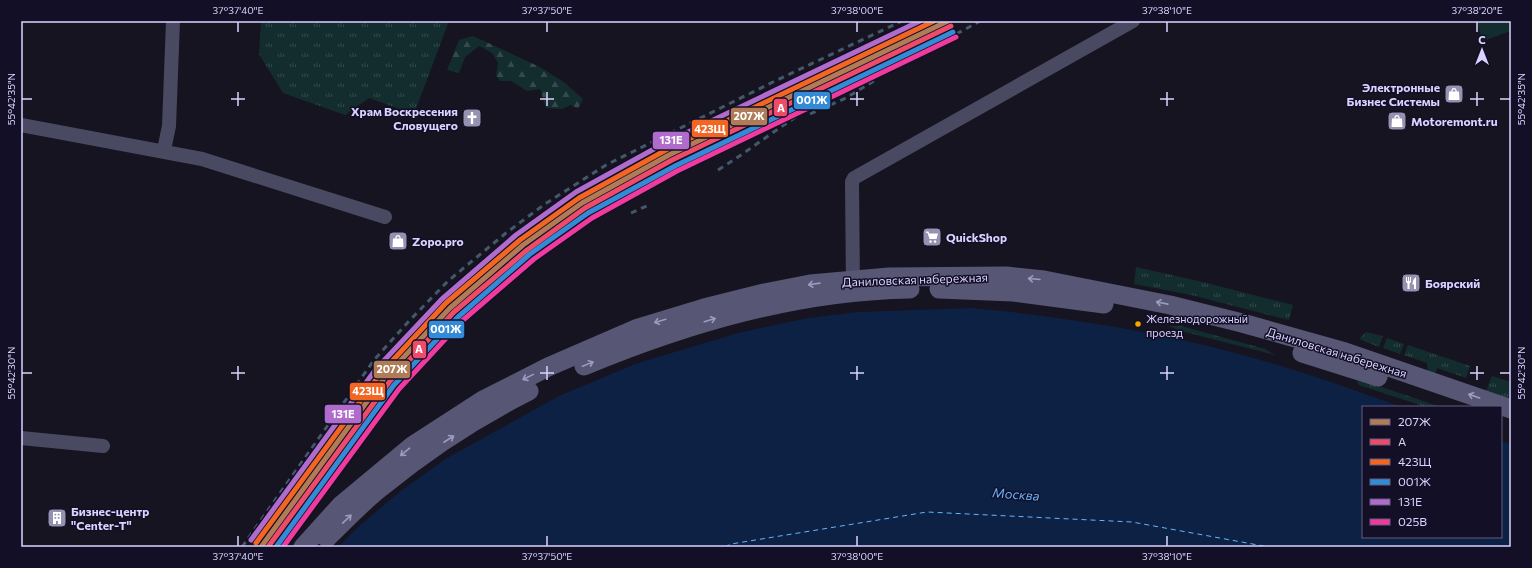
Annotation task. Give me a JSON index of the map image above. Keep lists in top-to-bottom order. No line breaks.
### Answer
{"streets":{"main road":["Даниловская набережная"]},"water":["Москва"],"places":{"shop":["Электронные Бизнес Системы","Motoremont.ru","Zopo.pro"],"church":["Храм Воскресения Словущего"],"supermarket":["QuickShop"],"restaurant":["Боярский"],"other":["Железнодорожный проезд"],"building":["Бизнес-центр \"Center-T\""]},"lines":["transit line 207Ж","transit line 423Щ","transit line 131Е","transit line A","transit line 001Ж","transit line 025В"],"legend":["207Ж","A","423Щ","001Ж","131Е","025В"],"north":"top","coordinates":["37°37'40\"E","37°37'50\"E","37°38'00\"E","37°38'10\"E","37°38'20\"E","55°42'35\"N","55°42'30\"N"]}
